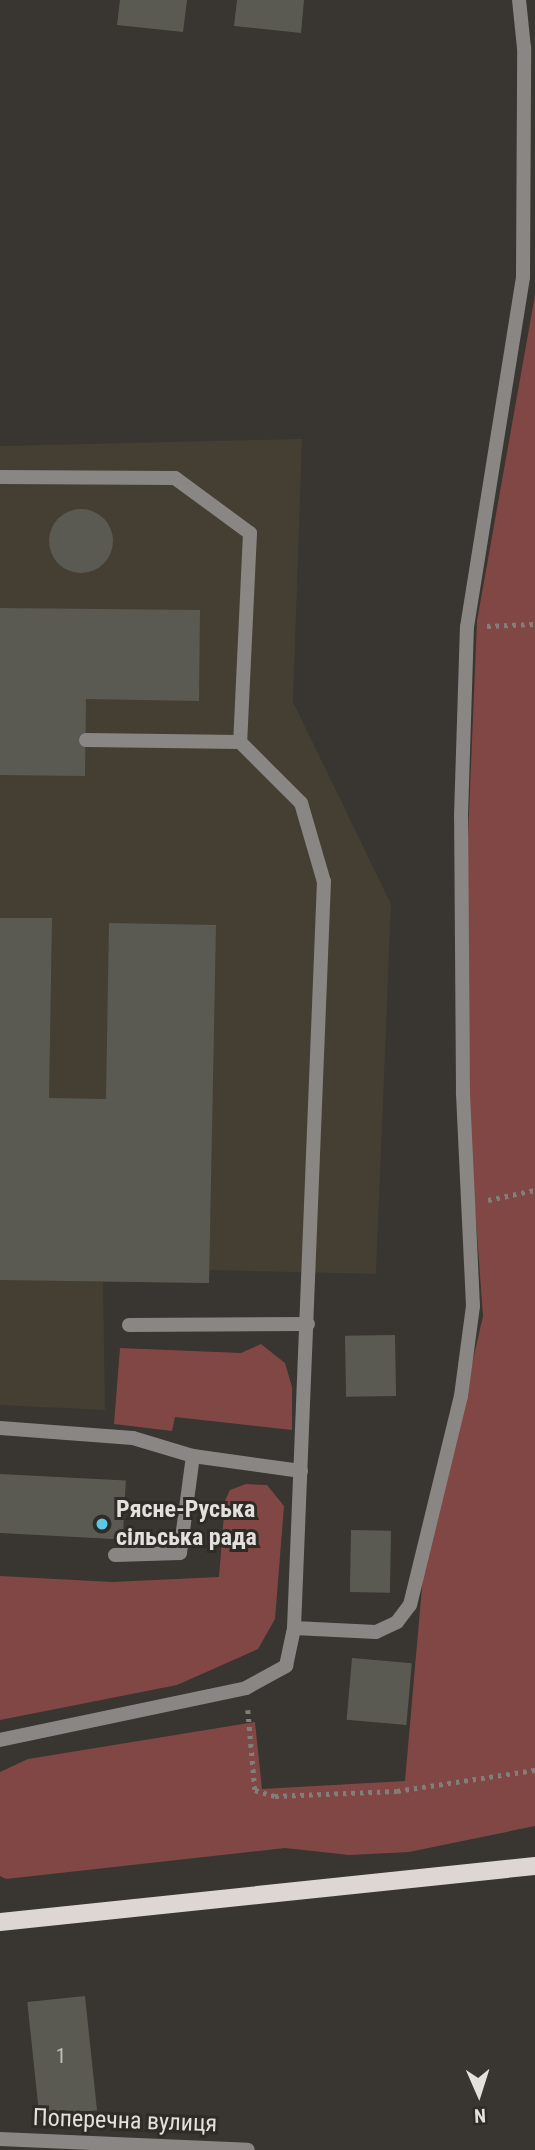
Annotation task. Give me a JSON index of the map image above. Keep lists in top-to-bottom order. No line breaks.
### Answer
{"streets":{"street":["Поперечна вулиця"]},"places":["Рясне-Руська сільська рада"],"house_numbers":["1"],"north":"bottom"}
